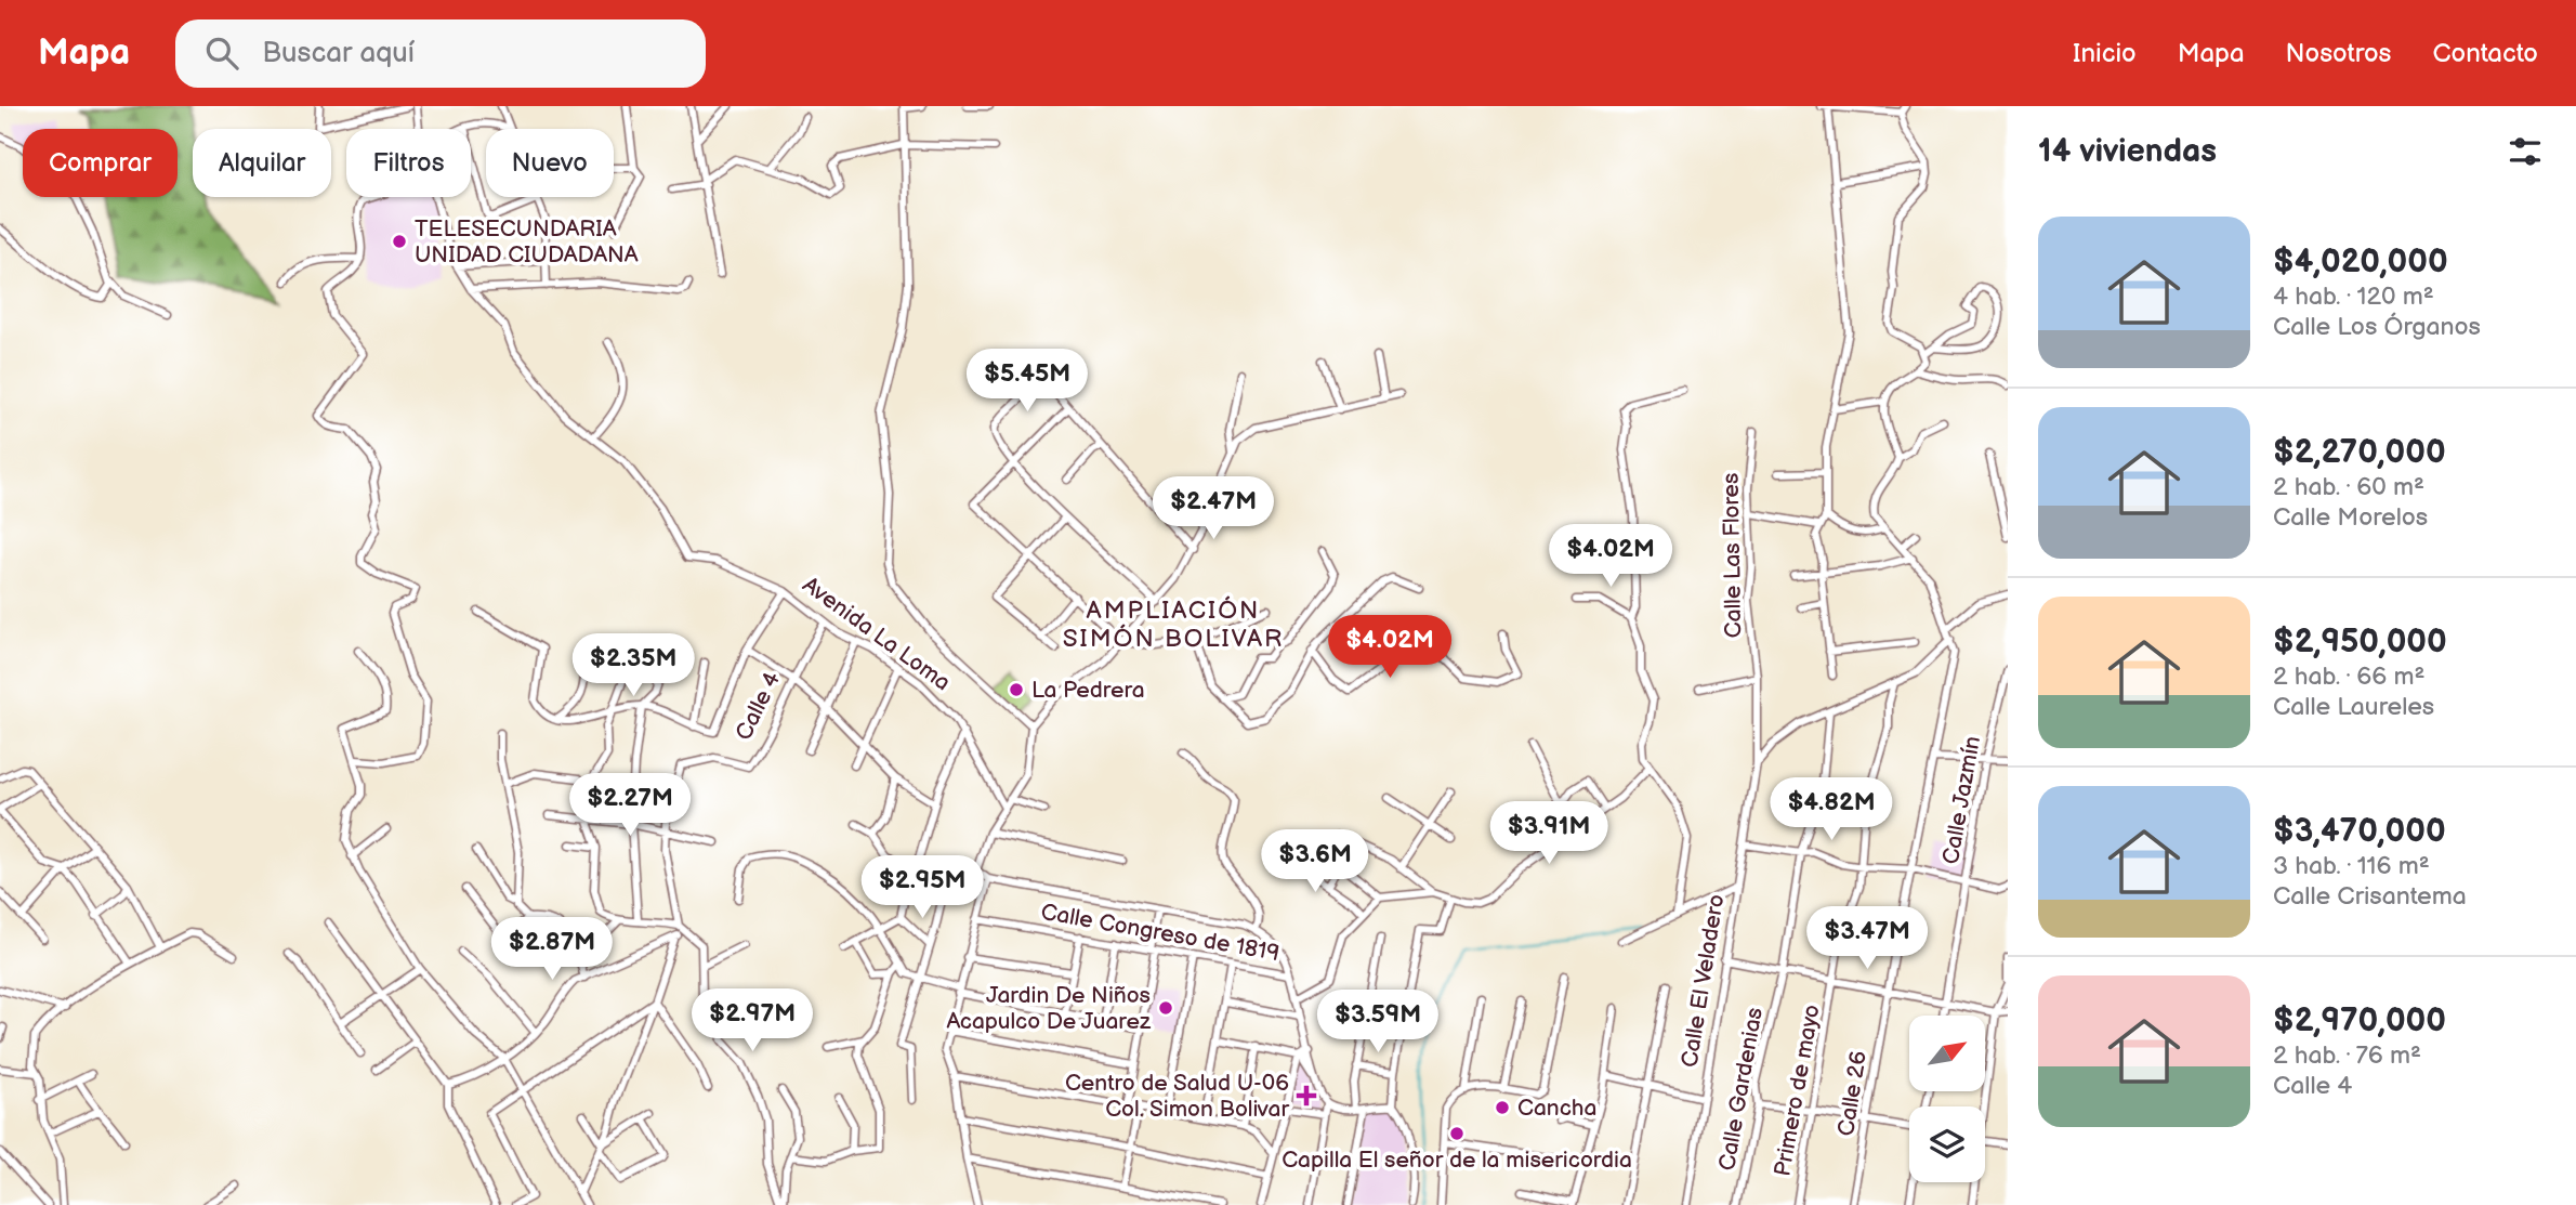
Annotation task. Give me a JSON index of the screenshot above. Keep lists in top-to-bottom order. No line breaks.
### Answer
{"streets":{"street":["Calle Las Flores","Avenida La Loma","Calle 4","Calle Jazmín","Calle Congreso de 1819","Calle El Veladero","Calle Gardenias","Primero de mayo","Calle 26"]},"crossings":[["Calle Las Flores","Calle El Veladero"],["Avenida La Loma","Calle 4"]],"districts":["AMPLIACIÓN SIMÓN BOLIVAR"],"places":{"other":["TELESECUNDARIA UNIDAD CIUDADANA","La Pedrera","Jardin De Niños Acapulco De Juarez","Cancha","Capilla El señor de la misericordia"],"health":["Centro de Salud U-06 Col. Simon Bolivar"]},"north":"top right","page":{"header":"Mapa","search":"Buscar aquí","nav":["Inicio","Mapa","Nosotros","Contacto"],"heading":"14 viviendas","chip":["Comprar","Alquilar","Filtros","Nuevo"],"list":[{"name":"$4,020,000","note":"4 hab. · 120 m² · Calle Los Órganos"},{"name":"$2,270,000","note":"2 hab. · 60 m² · Calle Morelos"},{"name":"$2,950,000","note":"2 hab. · 66 m² · Calle Laureles"},{"name":"$3,470,000","note":"3 hab. · 116 m² · Calle Crisantema"},{"name":"$2,970,000","note":"2 hab. · 76 m² · Calle 4"}],"price":["$5.45M","$2.47M","$4.02M","$4.02M","$2.35M","$2.27M","$4.82M","$3.91M","$3.6M","$2.95M","$3.47M","$2.87M","$2.97M","$3.59M"]}}
